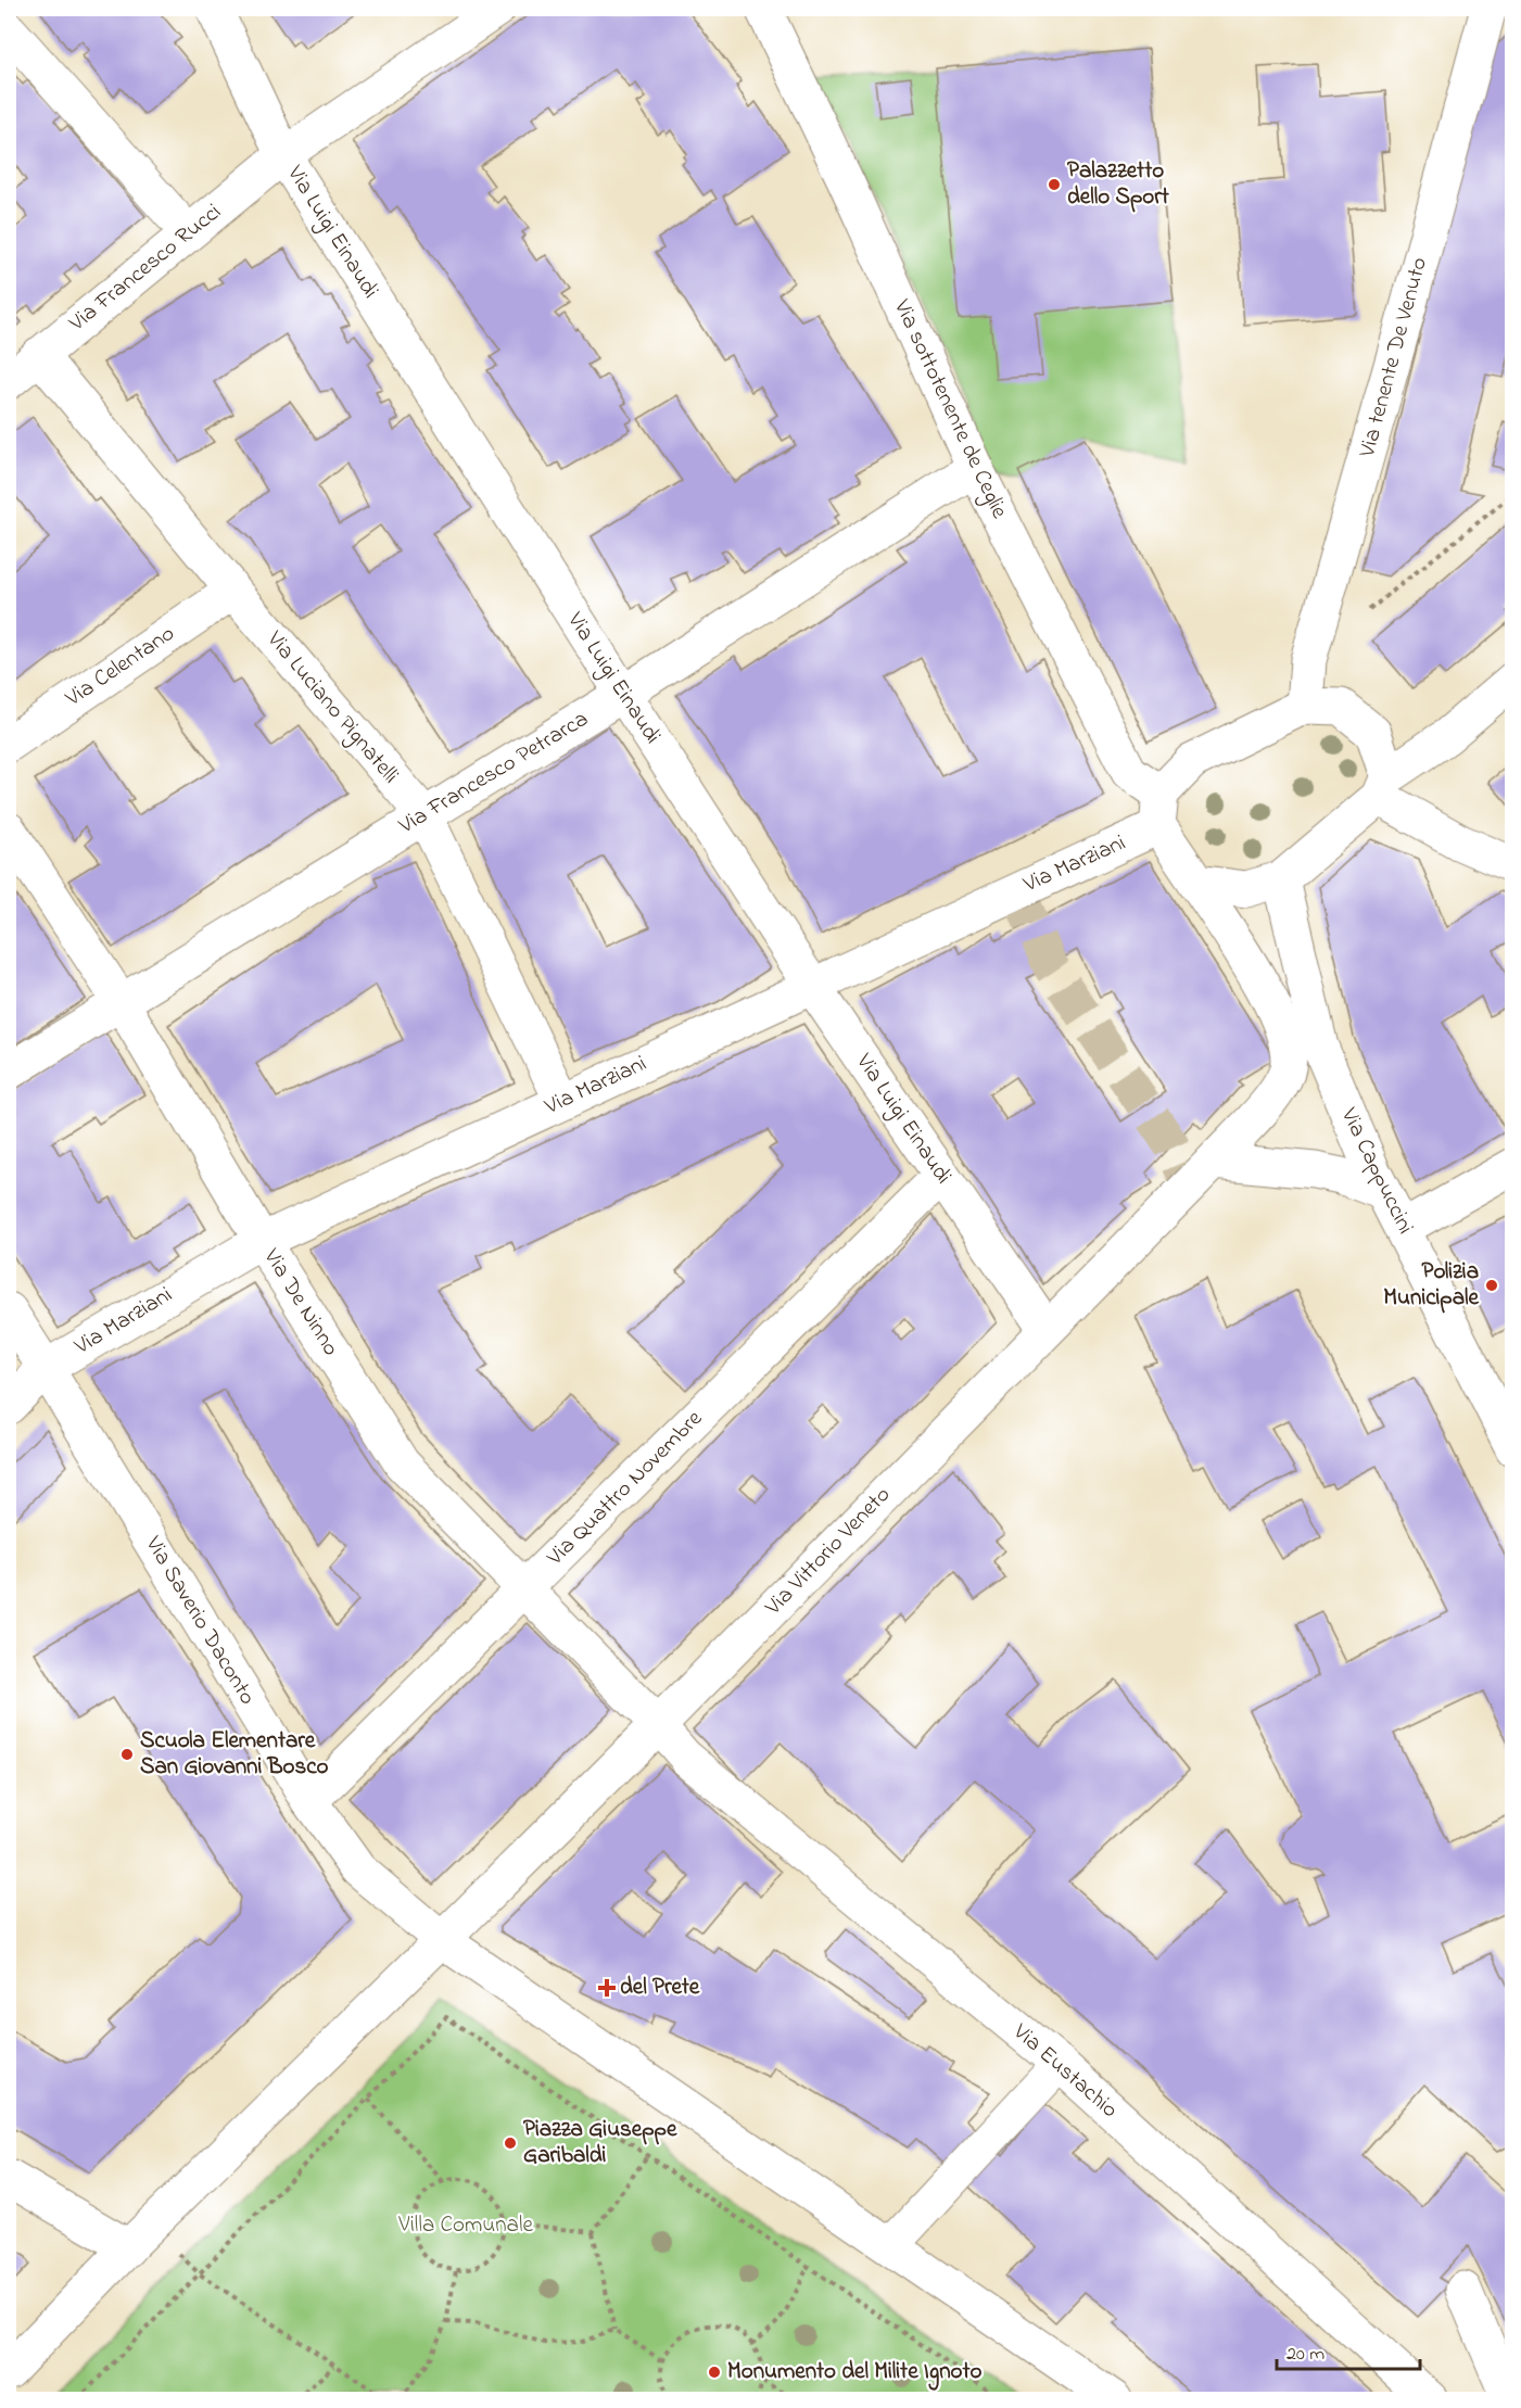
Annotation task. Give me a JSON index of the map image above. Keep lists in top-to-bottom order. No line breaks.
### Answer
{"streets":{"street":["Via Luigi Einaudi","Via Francesco Rucci","Via tenente De Venuto","Via sottotenente de Ceglie","Via Celentano","Via Luciano Pignatelli","Via Francesco Petrarca","Via Marziani","Via Cappuccini","Via De Ninno","Via Quattro Novembre","Via Vittorio Veneto","Via Saverio Daconto","Via Eustachio"]},"crossings":[["Via Luigi Einaudi","Via Francesco Rucci"],["Via Luigi Einaudi","Via Francesco Petrarca"],["Via Luigi Einaudi","Via Marziani"],["Via Luigi Einaudi","Via Quattro Novembre"],["Via Luigi Einaudi","Via Vittorio Veneto"],["Via Francesco Rucci","Via Luciano Pignatelli"],["Via tenente De Venuto","Via sottotenente de Ceglie"],["Via tenente De Venuto","Via Marziani"],["Via tenente De Venuto","Via Cappuccini"],["Via tenente De Venuto","Via Vittorio Veneto"],["Via sottotenente de Ceglie","Via Francesco Petrarca"],["Via sottotenente de Ceglie","Via Marziani"],["Via sottotenente de Ceglie","Via Cappuccini"],["Via sottotenente de Ceglie","Via Vittorio Veneto"],["Via Celentano","Via Luciano Pignatelli"],["Via Luciano Pignatelli","Via Francesco Petrarca"],["Via Luciano Pignatelli","Via Marziani"],["Via Francesco Petrarca","Via De Ninno"],["Via Marziani","Via Cappuccini"],["Via Marziani","Via De Ninno"],["Via Marziani","Via Vittorio Veneto"],["Via Marziani","Via Saverio Daconto"],["Via Cappuccini","Via Vittorio Veneto"],["Via De Ninno","Via Quattro Novembre"],["Via De Ninno","Via Vittorio Veneto"],["Via Quattro Novembre","Via Saverio Daconto"],["Via Vittorio Veneto","Via Saverio Daconto"]],"parks":["Villa Comunale"],"places":{"other":["Palazzetto dello Sport","Polizia Municipale","Scuola Elementare San Giovanni Bosco","Piazza Giuseppe Garibaldi","Monumento del Milite Ignoto"],"health":["del Prete"]},"scale_bar":"20 m"}
